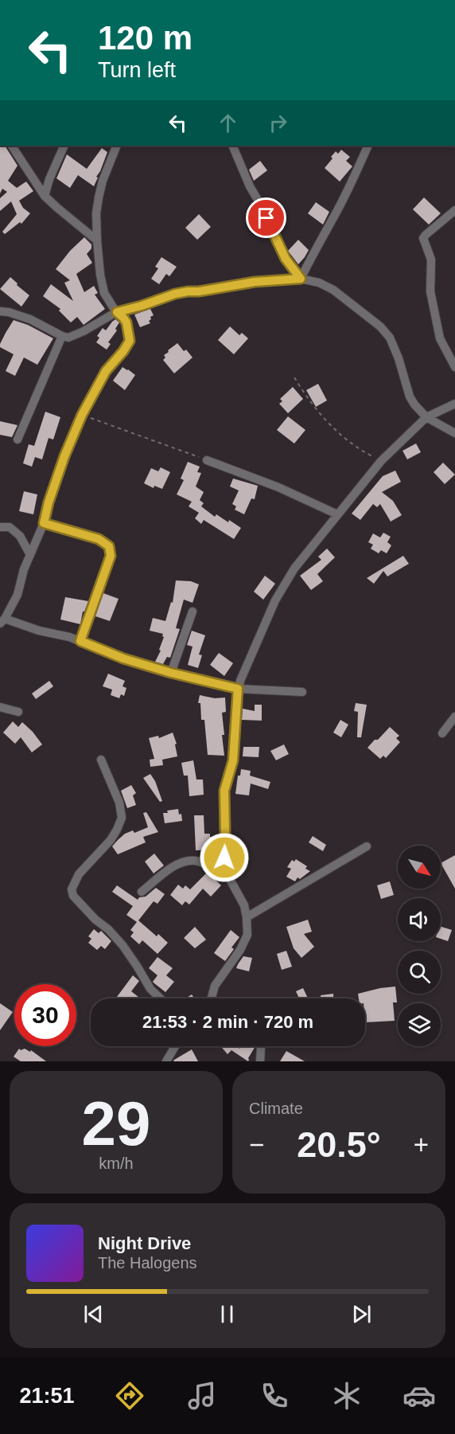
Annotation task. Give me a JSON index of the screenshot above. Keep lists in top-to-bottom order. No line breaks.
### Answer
{"north":"bottom right","page":{"turn":["120 m","Turn left"],"limit":"30","trip":"21:53 · 2 min · 720 m","tile":[["29","km/h"],"Climate"],"heat":["−","20.5°","+"],"song":["Night Drive","The Halogens"],"tabs":"21:51"}}
